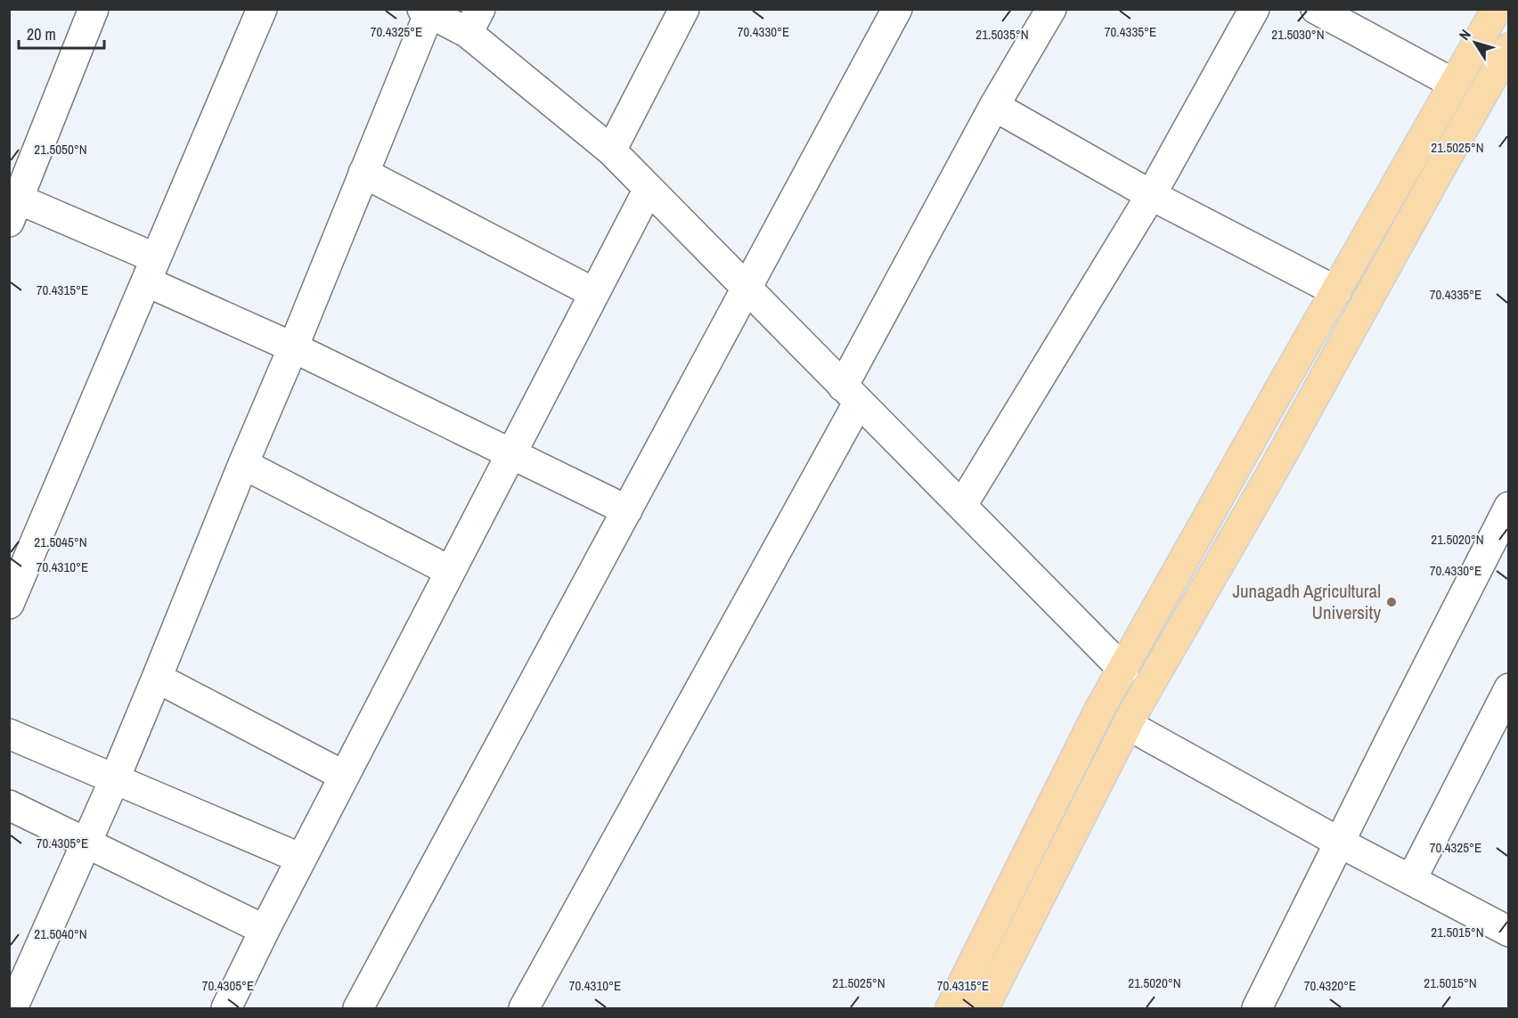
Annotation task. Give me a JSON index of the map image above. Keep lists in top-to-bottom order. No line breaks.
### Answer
{"places":["Junagadh Agricultural University"],"scale_bar":"20 m","north":"top left","coordinates":["70.4325°E","70.4330°E","70.4335°E","21.5030°N","21.5035°N","21.5025°N","21.5050°N","70.4315°E","21.5020°N","21.5045°N","70.4310°E","70.4305°E","21.5015°N","21.5040°N","70.4320°E"]}
